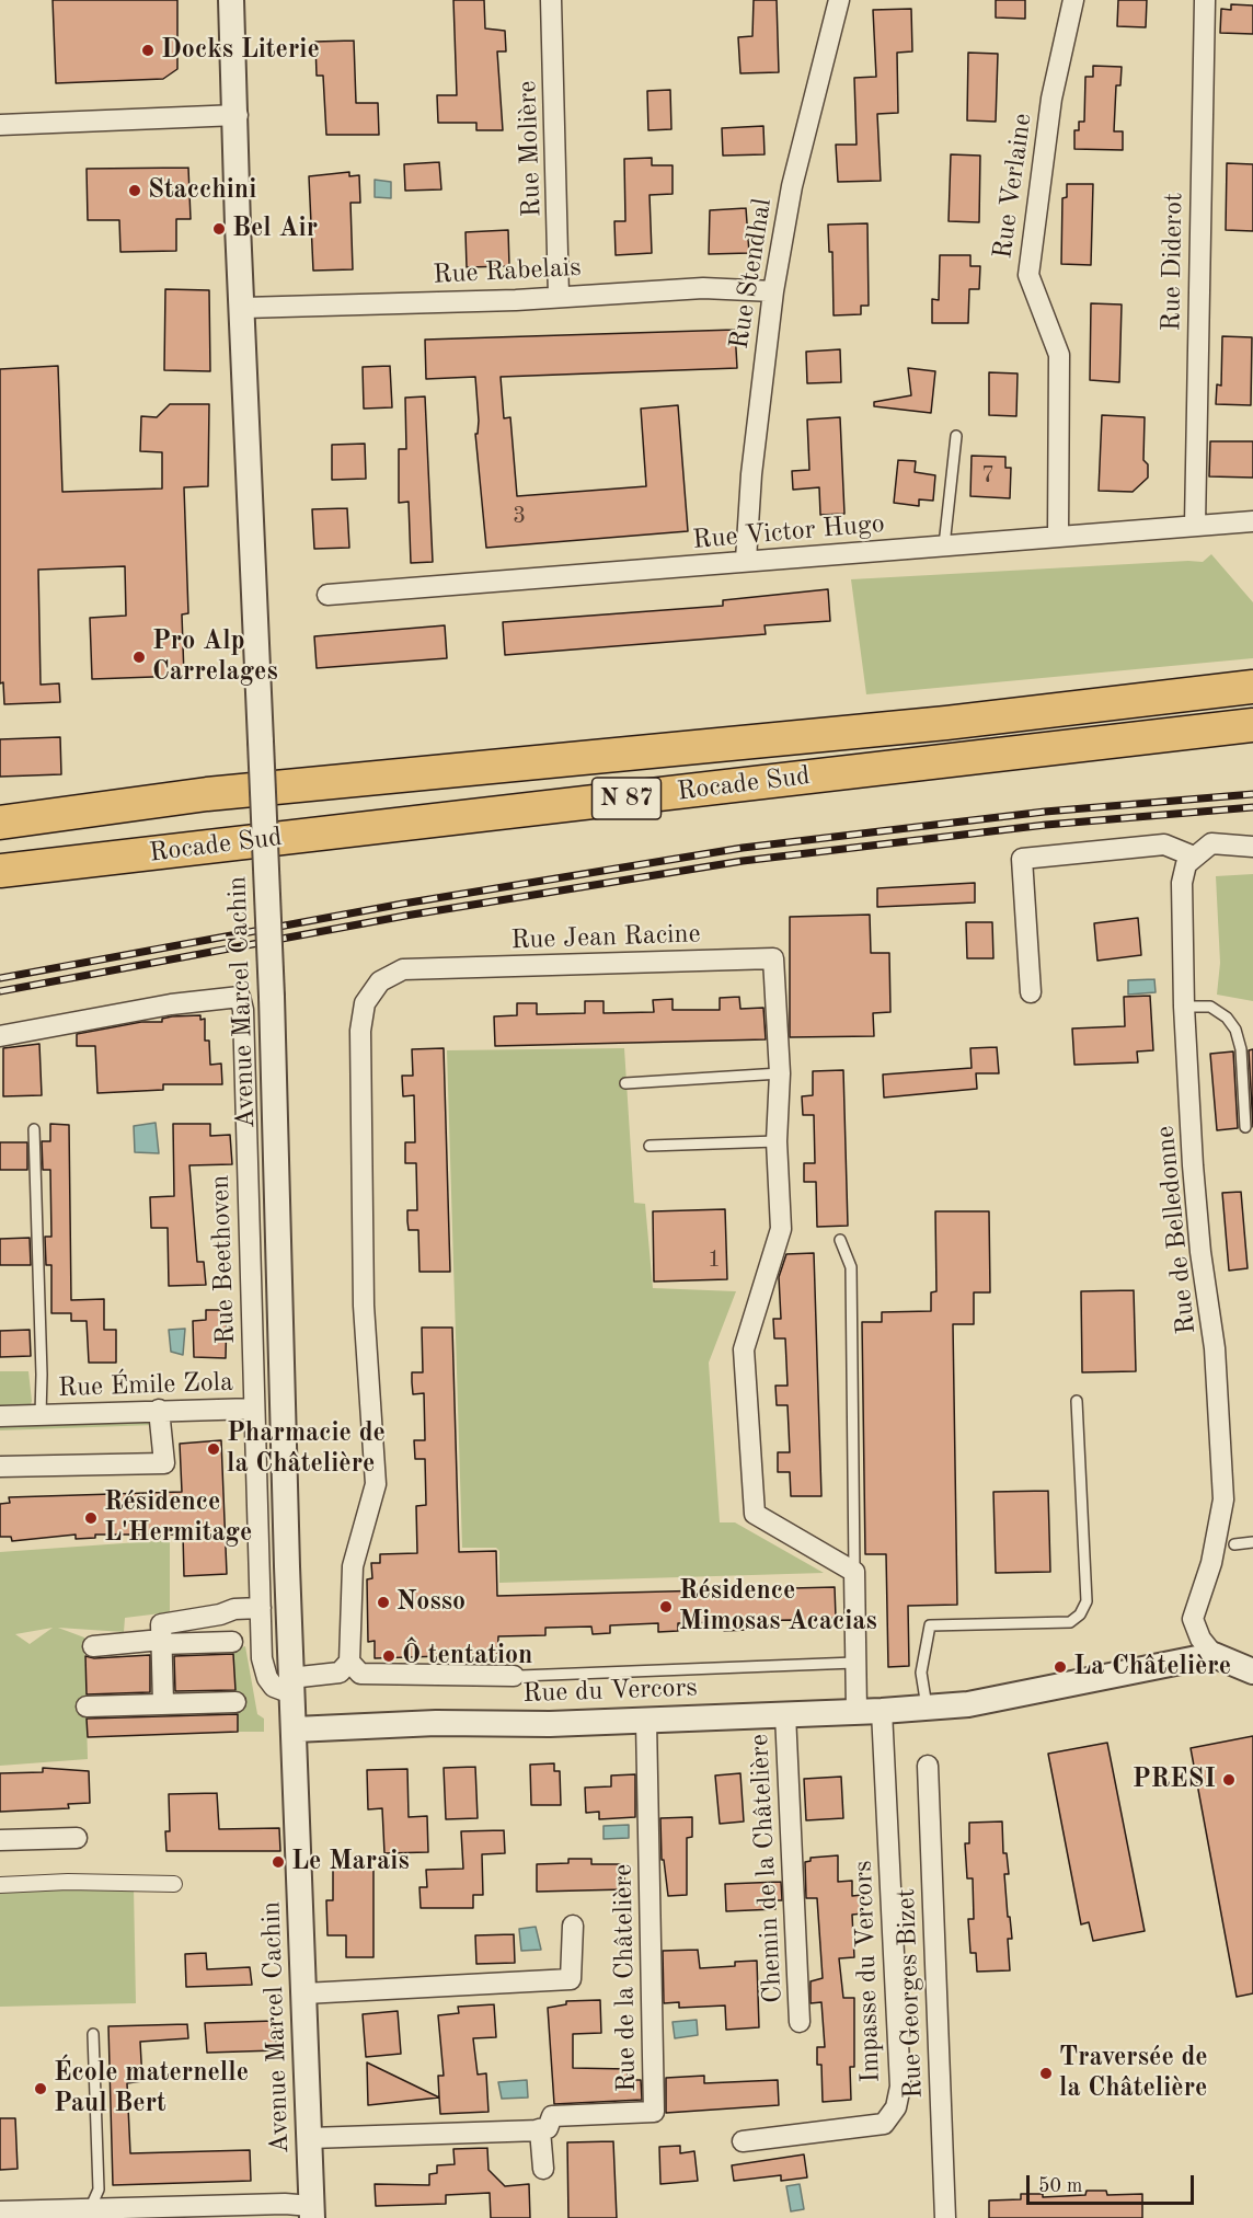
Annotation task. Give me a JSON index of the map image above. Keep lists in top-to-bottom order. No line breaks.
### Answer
{"streets":{"highway":["Rocade Sud","N 87"],"street":["Rue Molière","Rue Verlaine","Rue Diderot","Rue Rabelais","Rue Stendhal","Rue Victor Hugo","Rue Jean Racine","Avenue Marcel Cachin","Rue de Belledonne","Rue Beethoven","Rue Émile Zola","Rue du Vercors","Chemin de la Châtelière","Impasse du Vercors","Rue de la Châtelière","Rue Georges Bizet"]},"crossings":[["Rue Molière","Rue Rabelais"],["Rue Verlaine","Rue Victor Hugo"],["Rue Diderot","Rue Victor Hugo"],["Rue Rabelais","Rue Stendhal"],["Rue Rabelais","Avenue Marcel Cachin"],["Rue Stendhal","Rue Victor Hugo"],["Avenue Marcel Cachin","Rue Beethoven"],["Avenue Marcel Cachin","Rue du Vercors"],["Avenue Marcel Cachin","Rue de la Châtelière"],["Rue de Belledonne","Rue du Vercors"],["Rue Beethoven","Rue Émile Zola"],["Rue du Vercors","Chemin de la Châtelière"],["Rue du Vercors","Impasse du Vercors"],["Rue du Vercors","Rue de la Châtelière"]],"places":["Docks Literie","Stacchini","Bel Air","Pro Alp Carrelages","Pharmacie de la Châtelière","Résidence L'Hermitage","Nosso","Résidence Mimosas Acacias","Ô tentation","La Châtelière","PRESI","Le Marais","Traversée de la Châtelière","École maternelle Paul Bert"],"house_numbers":["7","3","1"],"scale_bar":"50 m"}
